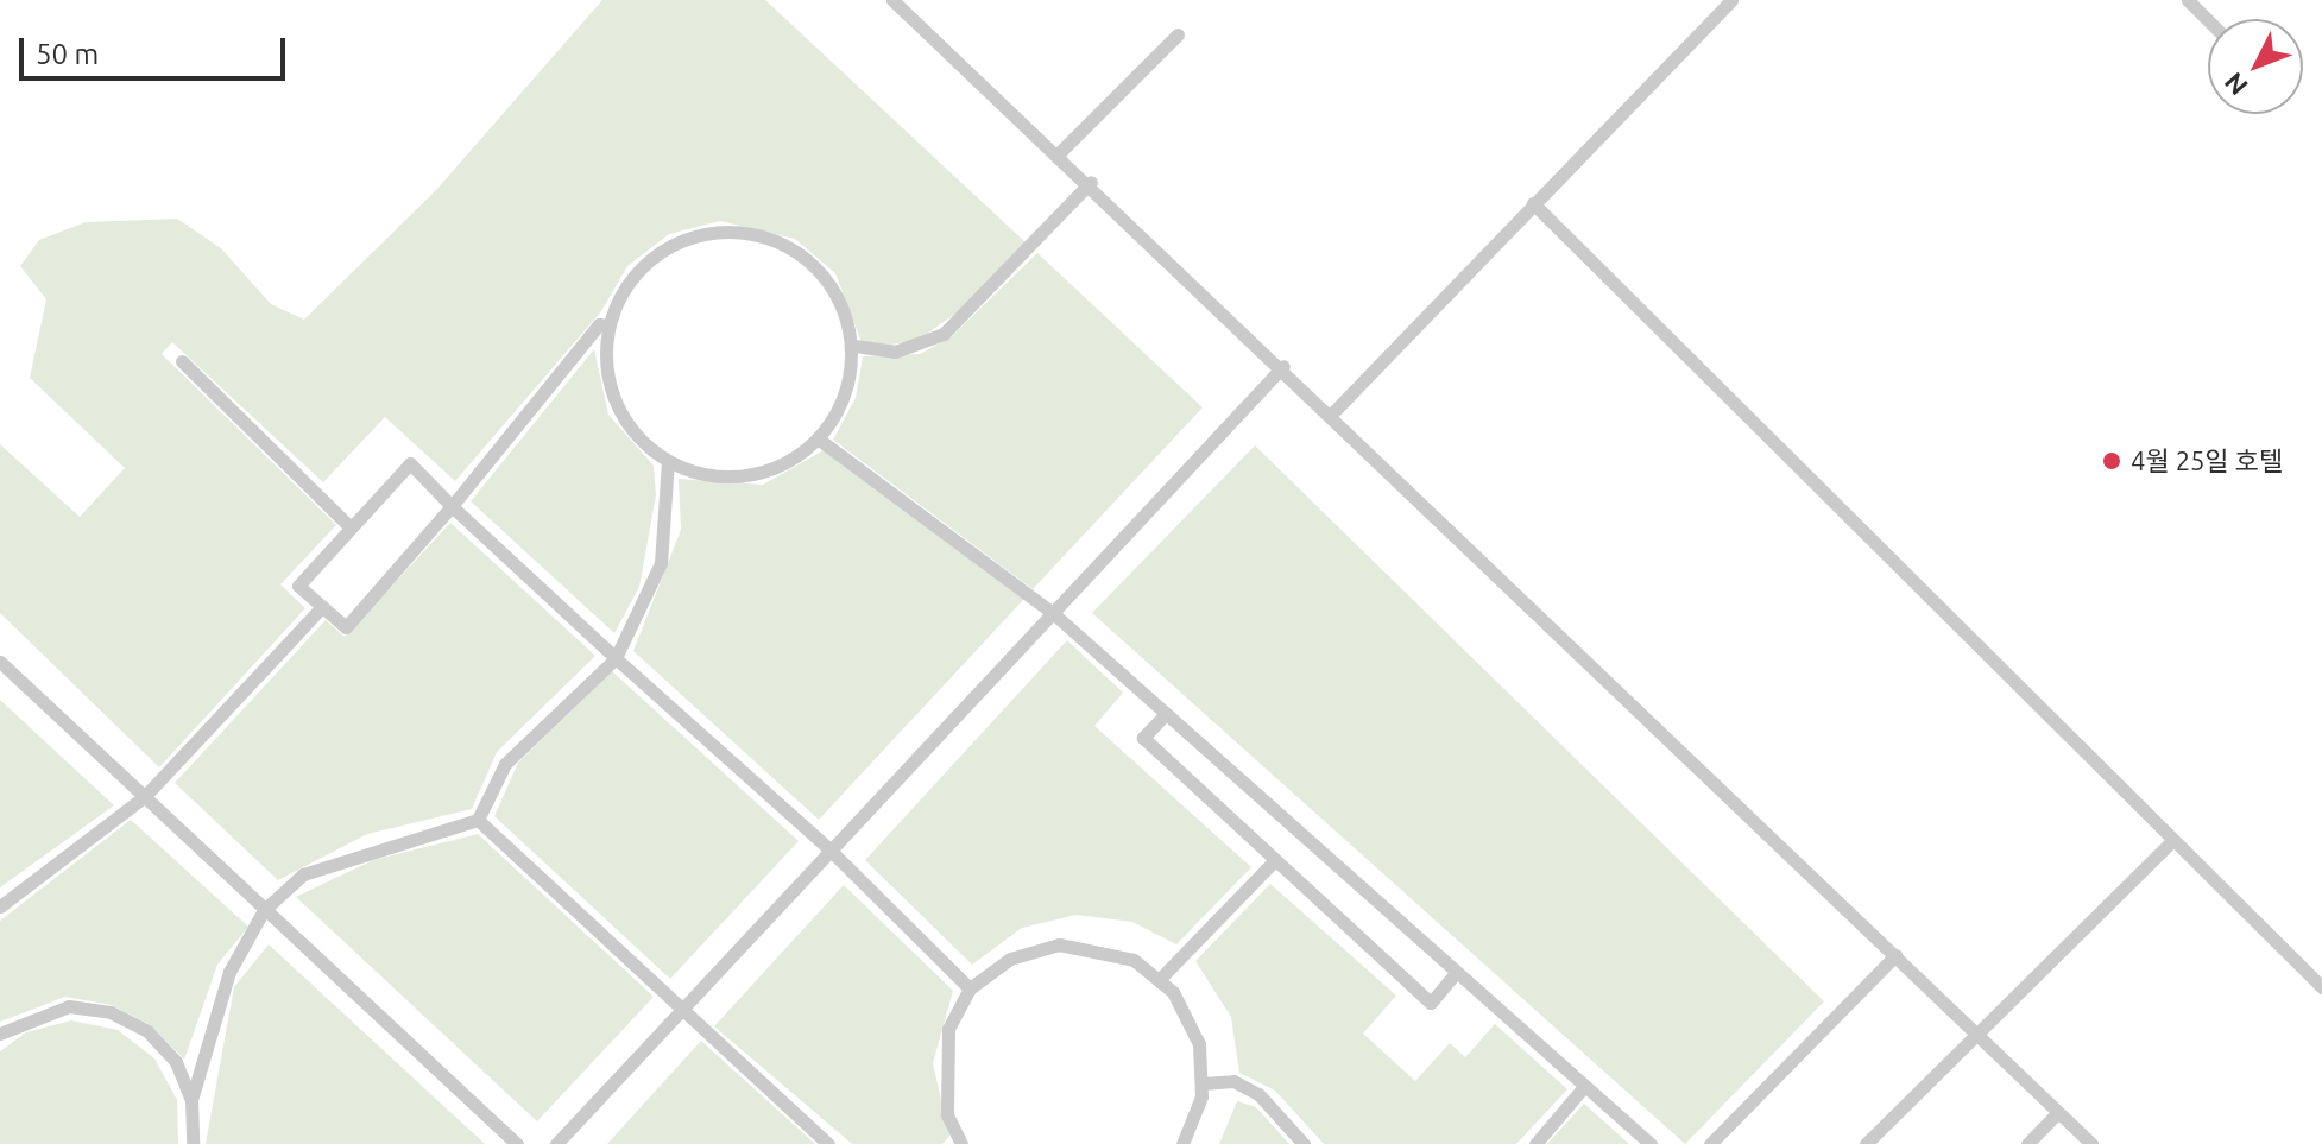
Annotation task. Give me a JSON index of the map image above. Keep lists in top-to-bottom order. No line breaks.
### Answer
{"places":["4월 25일 호텔"],"scale_bar":"50 m","north":"bottom left"}
